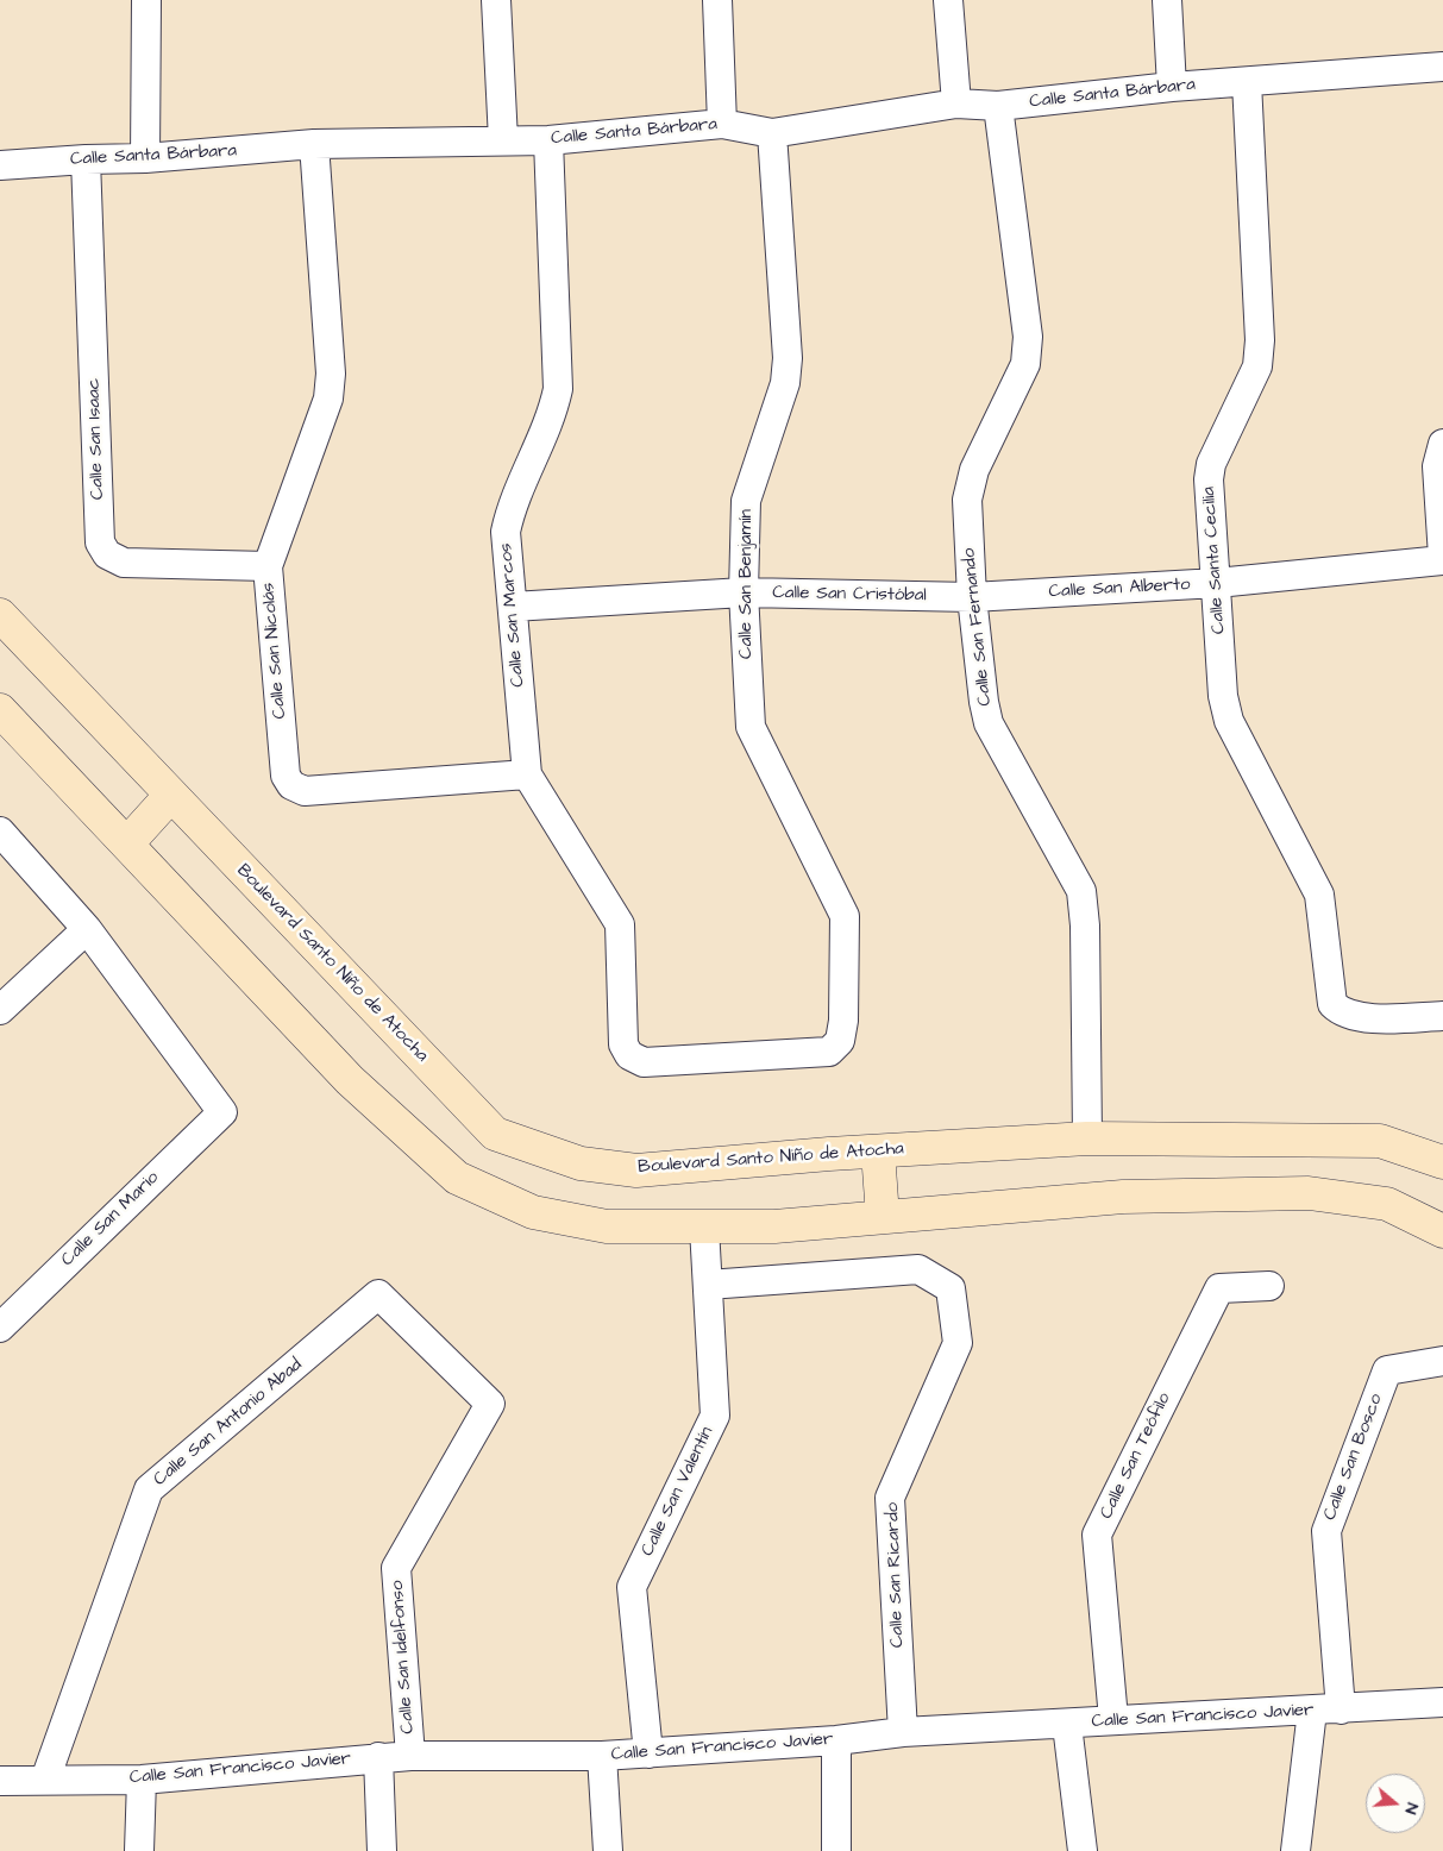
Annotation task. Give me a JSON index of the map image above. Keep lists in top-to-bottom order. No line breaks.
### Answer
{"streets":{"street":["Calle Santa Bárbara","Calle San Isaac","Calle Santa Cecilia","Calle San Benjamín","Calle San Alberto","Calle San Cristóbal","Calle San Marcos","Calle San Fernando","Calle San Nicolás","Boulevard Santo Niño de Atocha","Calle San Mario","Calle San Antonio Abad","Calle San Teófilo","Calle San Bosco","Calle San Valentín","Calle San Ricardo","Calle San Idelfonso","Calle San Francisco Javier"]},"crossings":[["Calle Santa Bárbara","Calle San Isaac"],["Calle Santa Bárbara","Calle Santa Cecilia"],["Calle Santa Bárbara","Calle San Benjamín"],["Calle Santa Bárbara","Calle San Marcos"],["Calle Santa Bárbara","Calle San Fernando"],["Calle Santa Bárbara","Calle San Nicolás"],["Calle San Isaac","Calle San Nicolás"],["Calle Santa Cecilia","Calle San Alberto"],["Calle San Benjamín","Calle San Cristóbal"],["Calle San Benjamín","Calle San Marcos"],["Calle San Alberto","Calle San Cristóbal"],["Calle San Alberto","Calle San Fernando"],["Calle San Cristóbal","Calle San Marcos"],["Calle San Cristóbal","Calle San Fernando"],["Calle San Marcos","Calle San Nicolás"],["Calle San Fernando","Boulevard Santo Niño de Atocha"],["Calle San Antonio Abad","Calle San Idelfonso"],["Calle San Antonio Abad","Calle San Francisco Javier"],["Calle San Teófilo","Calle San Francisco Javier"],["Calle San Bosco","Calle San Francisco Javier"],["Calle San Valentín","Calle San Ricardo"],["Calle San Valentín","Calle San Francisco Javier"],["Calle San Ricardo","Calle San Francisco Javier"],["Calle San Idelfonso","Calle San Francisco Javier"]],"north":"right"}
